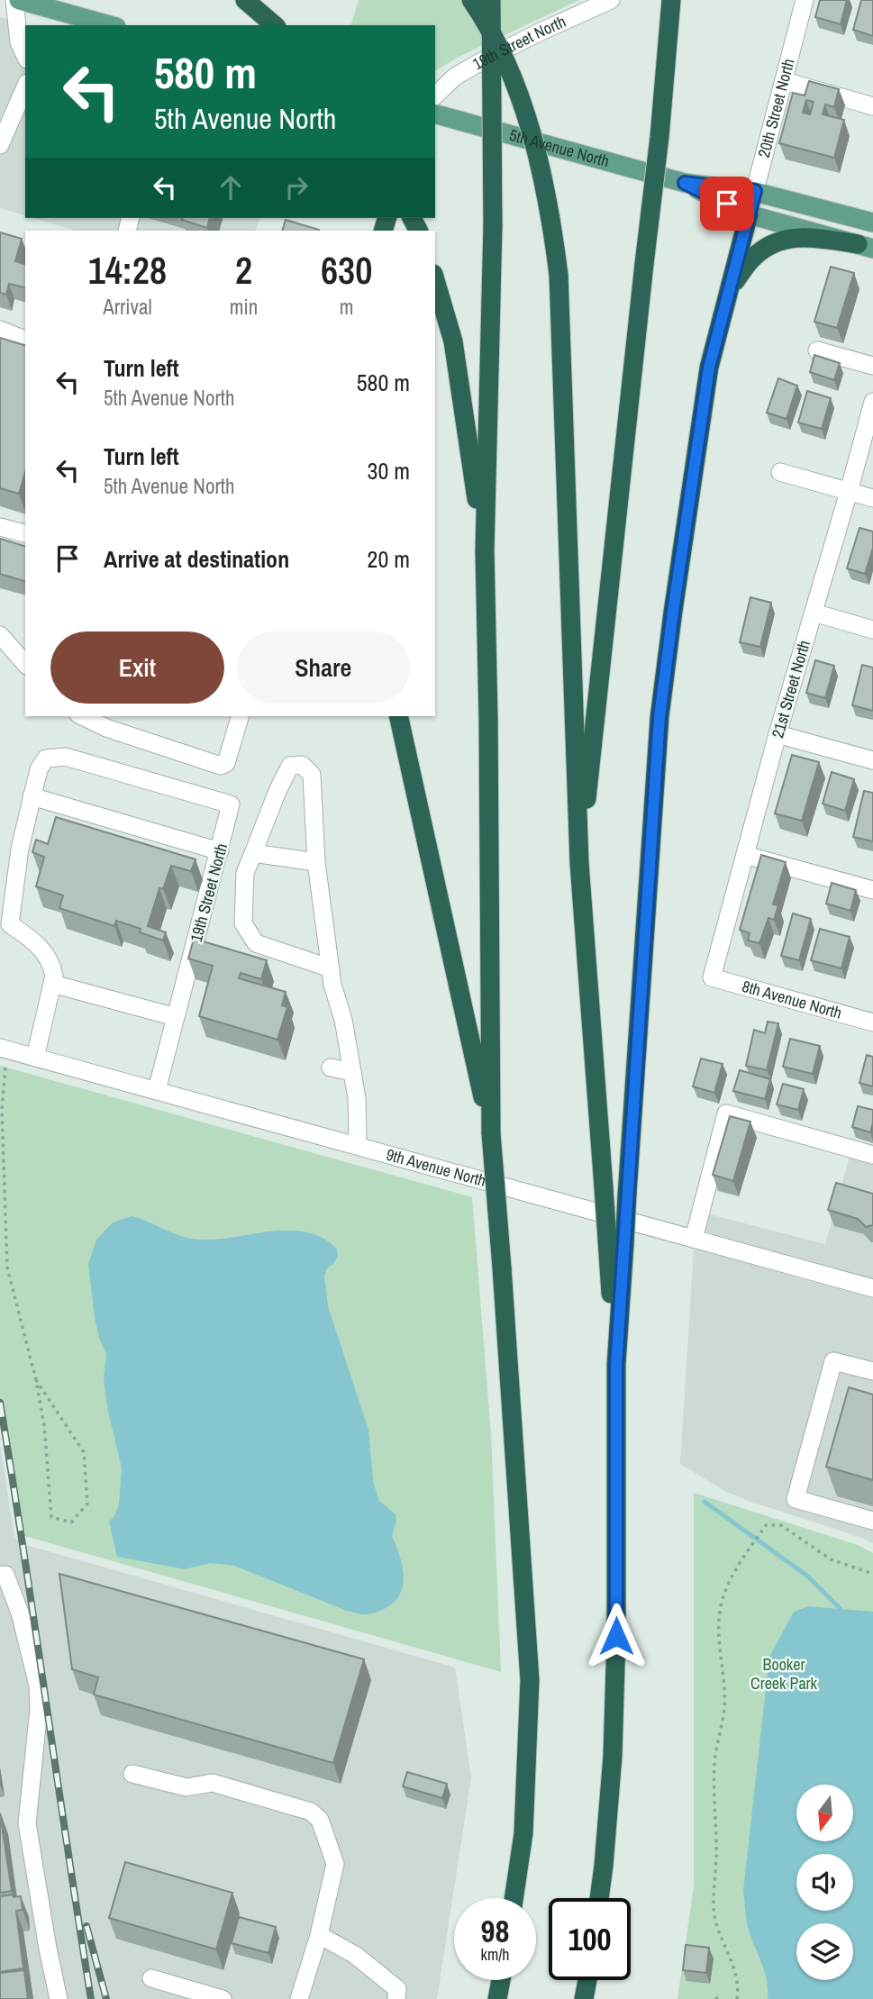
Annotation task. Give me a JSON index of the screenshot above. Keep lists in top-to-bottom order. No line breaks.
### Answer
{"streets":{"main road":["5th Avenue North"],"street":["19th Street North","20th Street North","21st Street North","8th Avenue North","9th Avenue North"]},"crossings":[["19th Street North","9th Avenue North"],["20th Street North","5th Avenue North"],["21st Street North","8th Avenue North"]],"parks":["Booker Creek Park"],"north":"bottom","page":{"turn":["580 m","5th Avenue North"],"eta":["14:28","Arrival","2","min","630","m"],"list":[{"name":"Turn left","note":"5th Avenue North","value":"580 m"},{"name":"Turn left","note":"5th Avenue North","value":"30 m"},{"name":"Arrive at destination","value":"20 m"}],"buttons":["Exit","Share"],"speed":"98 km/h","limit":"100"}}
